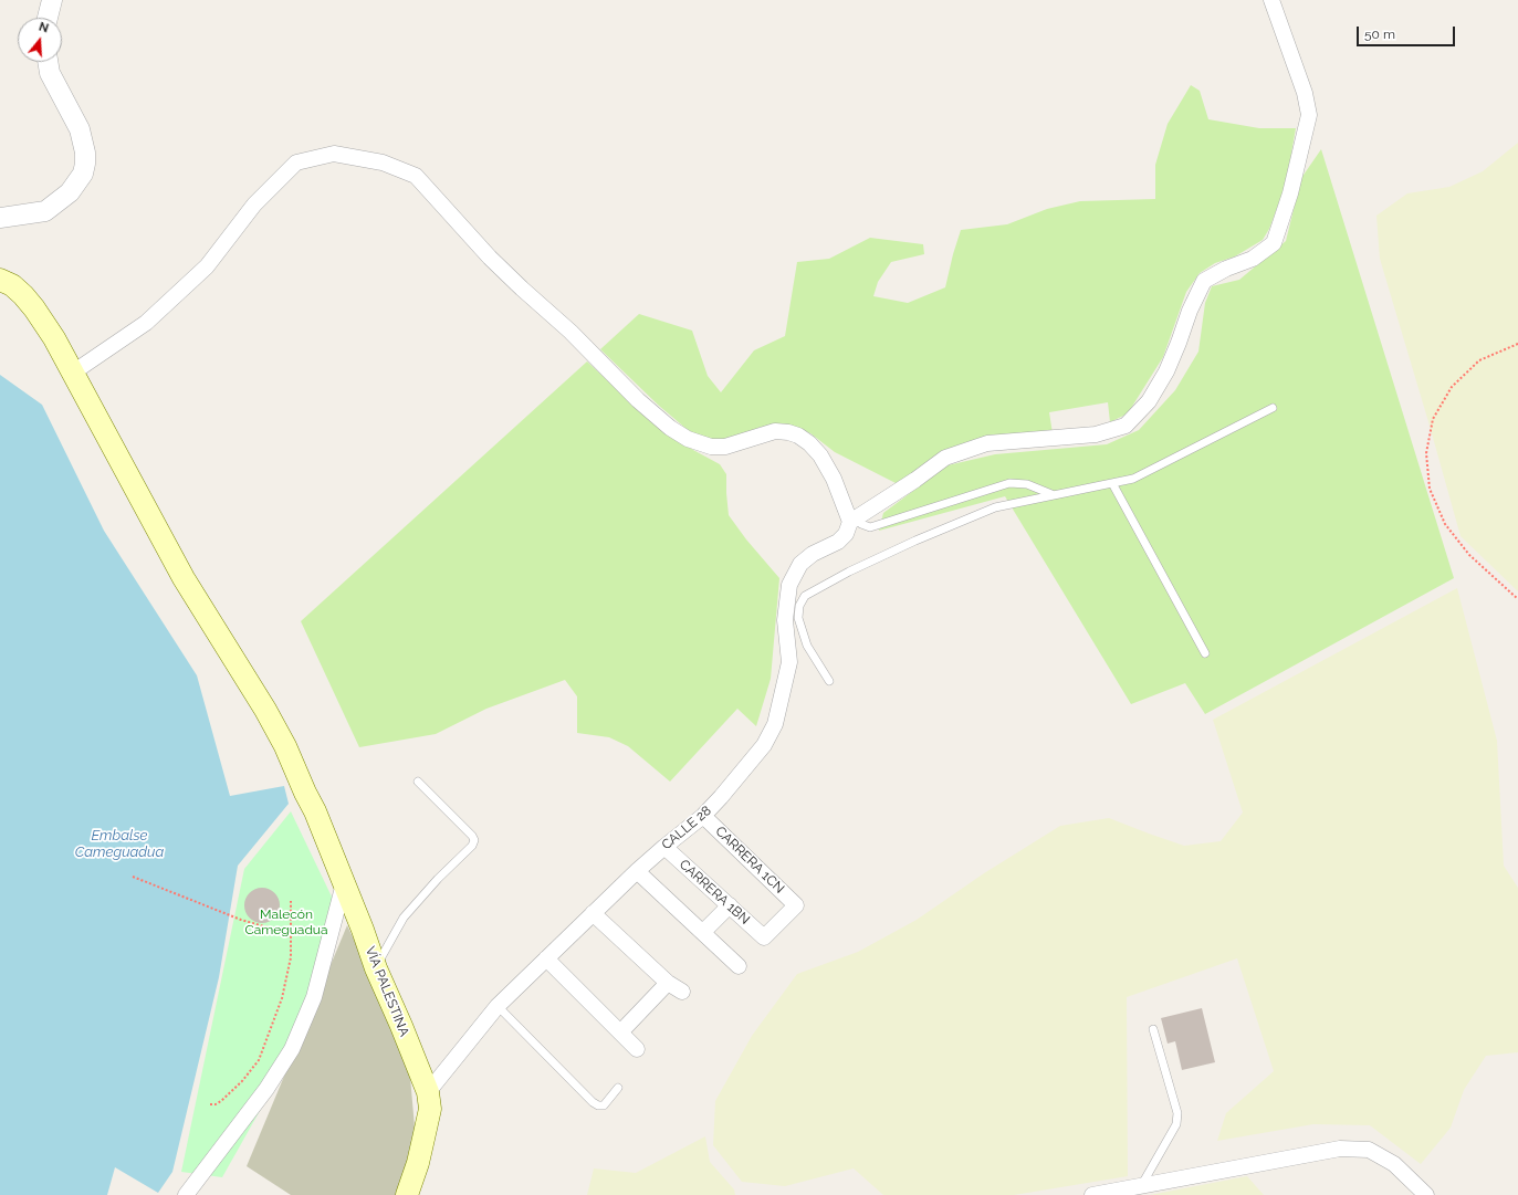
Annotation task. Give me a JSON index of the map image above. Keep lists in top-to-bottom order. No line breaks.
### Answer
{"streets":{"main road":["VÍA PALESTINA"],"street":["CALLE 28","CARRERA 1CN","CARRERA 1BN"]},"crossings":[["CALLE 28","CARRERA 1CN"],["CALLE 28","CARRERA 1BN"],["CALLE 28","VÍA PALESTINA"],["CARRERA 1CN","CARRERA 1BN"]],"water":["Embalse Cameguadua"],"parks":["Malecón Cameguadua"],"scale_bar":"50 m","north":"top"}
